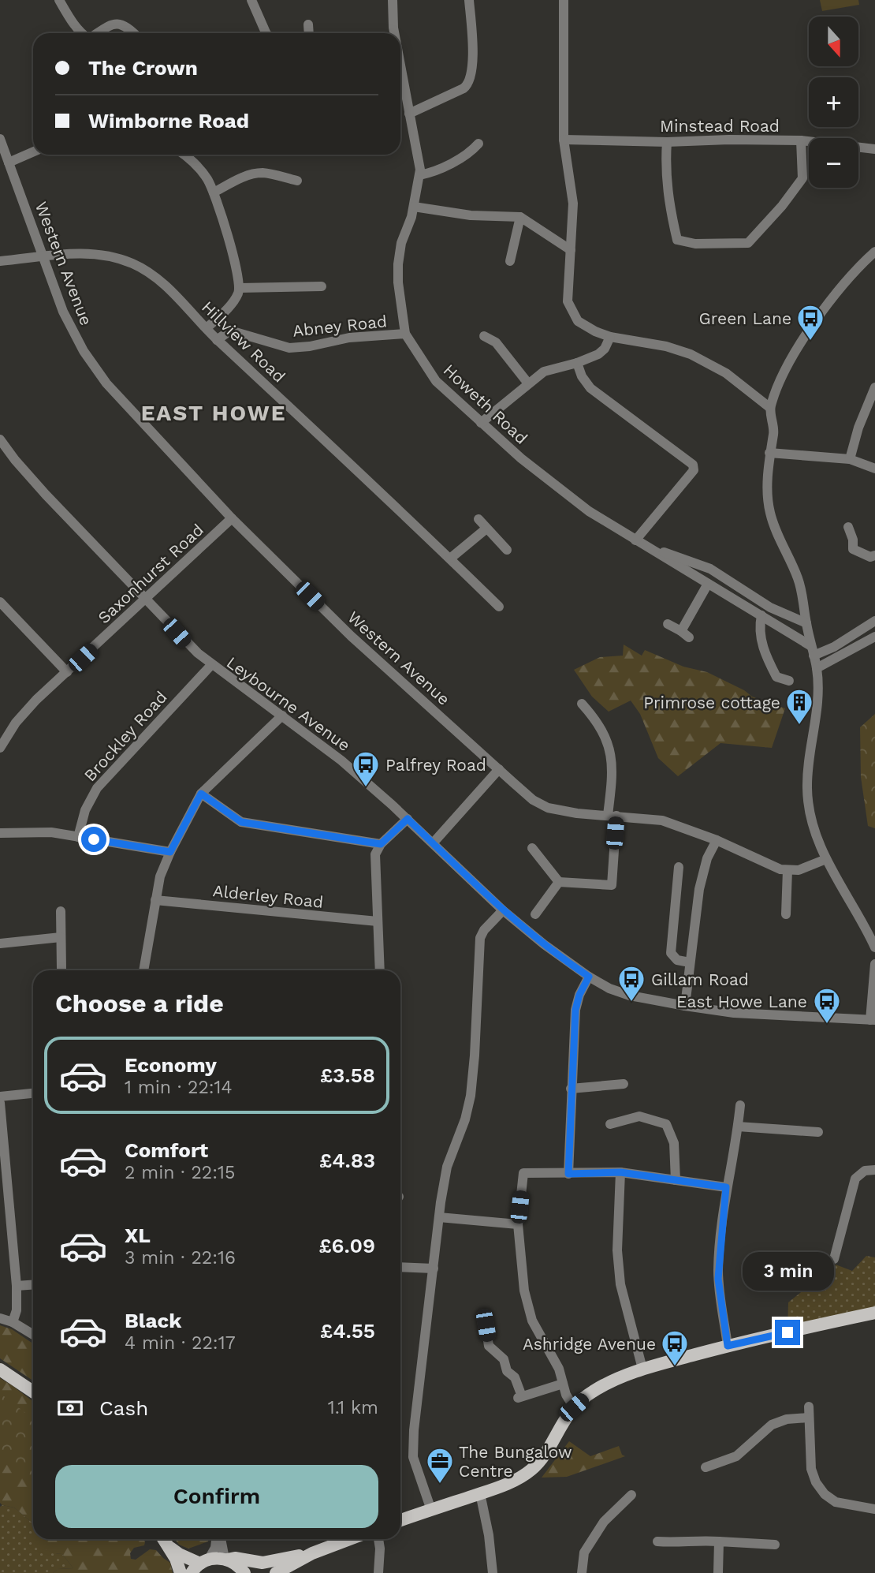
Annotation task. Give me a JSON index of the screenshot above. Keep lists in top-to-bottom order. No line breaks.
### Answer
{"streets":{"street":["Minstead Road","Western Avenue","Abney Road","Hillview Road","Howeth Road","Saxonhurst Road","Leybourne Avenue","Brockley Road","Alderley Road"]},"crossings":[["Western Avenue","Hillview Road"],["Western Avenue","Saxonhurst Road"],["Abney Road","Hillview Road"],["Abney Road","Howeth Road"],["Saxonhurst Road","Leybourne Avenue"],["Leybourne Avenue","Brockley Road"]],"districts":["EAST HOWE"],"places":{"bus stop":["Green Lane","Palfrey Road","Gillam Road","East Howe Lane","Ashridge Avenue"],"building":["Primrose cottage"],"office":["The Bungalow Centre"]},"north":"bottom","page":{"map_buttons":["+","−"],"banner":["The Crown","Wimborne Road"],"heading":"Choose a ride","list":[{"name":"Economy","note":"1 min · 22:14","value":"£3.58"},{"name":"Comfort","note":"2 min · 22:15","value":"£4.83"},{"name":"XL","note":"3 min · 22:16","value":"£6.09"},{"name":"Black","note":"4 min · 22:17","value":"£4.55"}],"bubble":"3 min","pay":["Cash","1.1 km"],"buttons":"Confirm"}}
